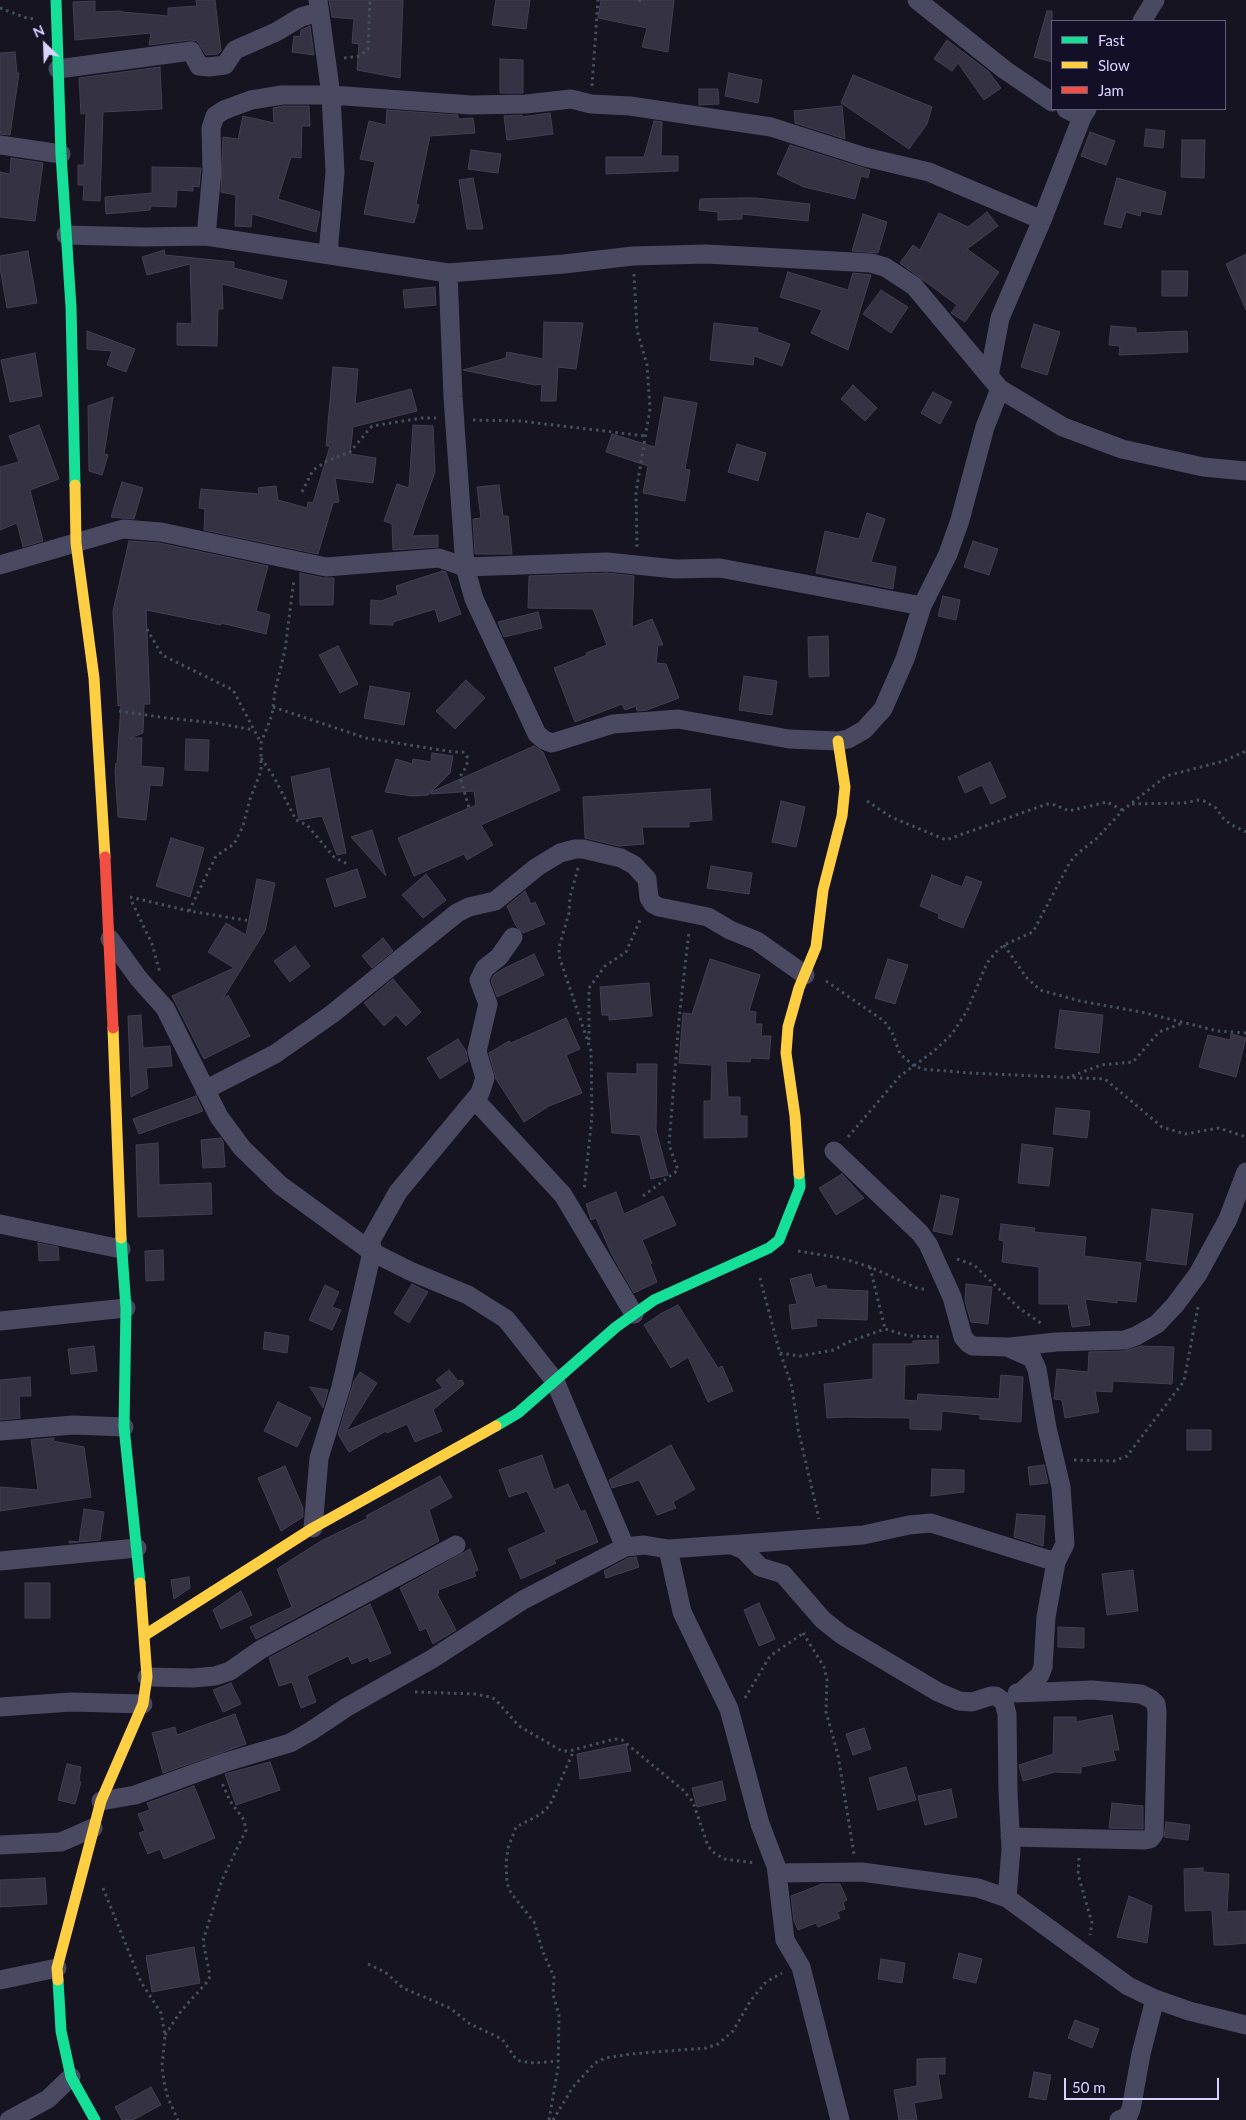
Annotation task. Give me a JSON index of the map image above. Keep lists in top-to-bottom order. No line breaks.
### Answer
{"legend":["Fast","Slow","Jam"],"scale_bar":"50 m","north":"top left"}
